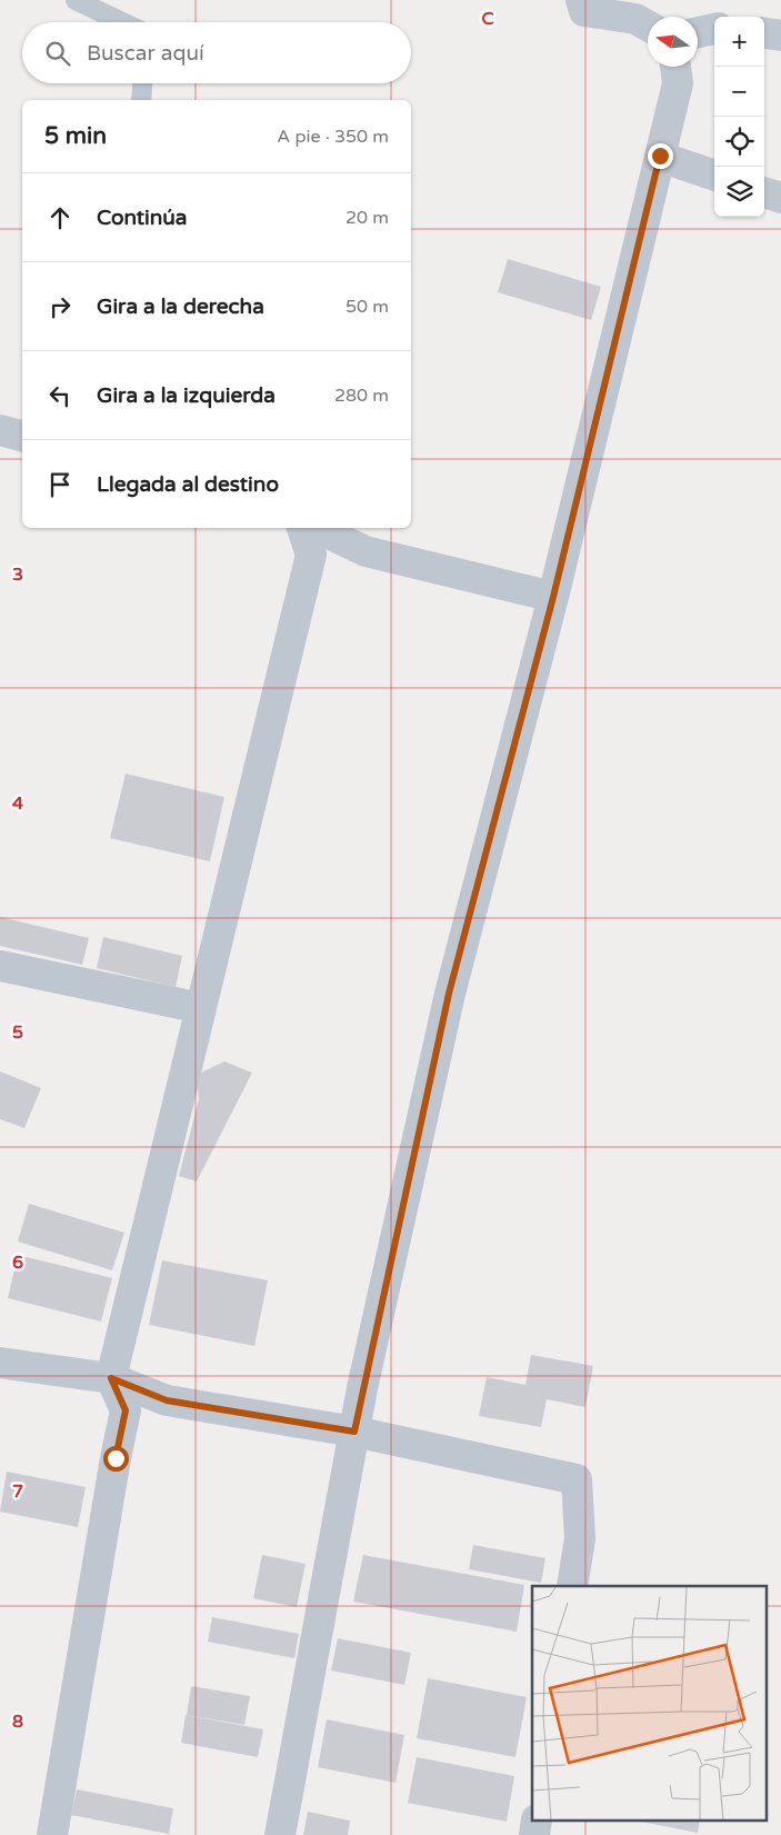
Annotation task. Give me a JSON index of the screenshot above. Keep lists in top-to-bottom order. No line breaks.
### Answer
{"north":"left","page":{"map_buttons":["+","−"],"search":"Buscar aquí","heading":["5 min","A pie · 350 m"],"list":[["Continúa","20 m"],["Gira a la derecha","50 m"],["Gira a la izquierda","280 m"],"Llegada al destino"]},"grid":{"columns":["C"],"rows":["3","4","5","6","7","8"]}}
